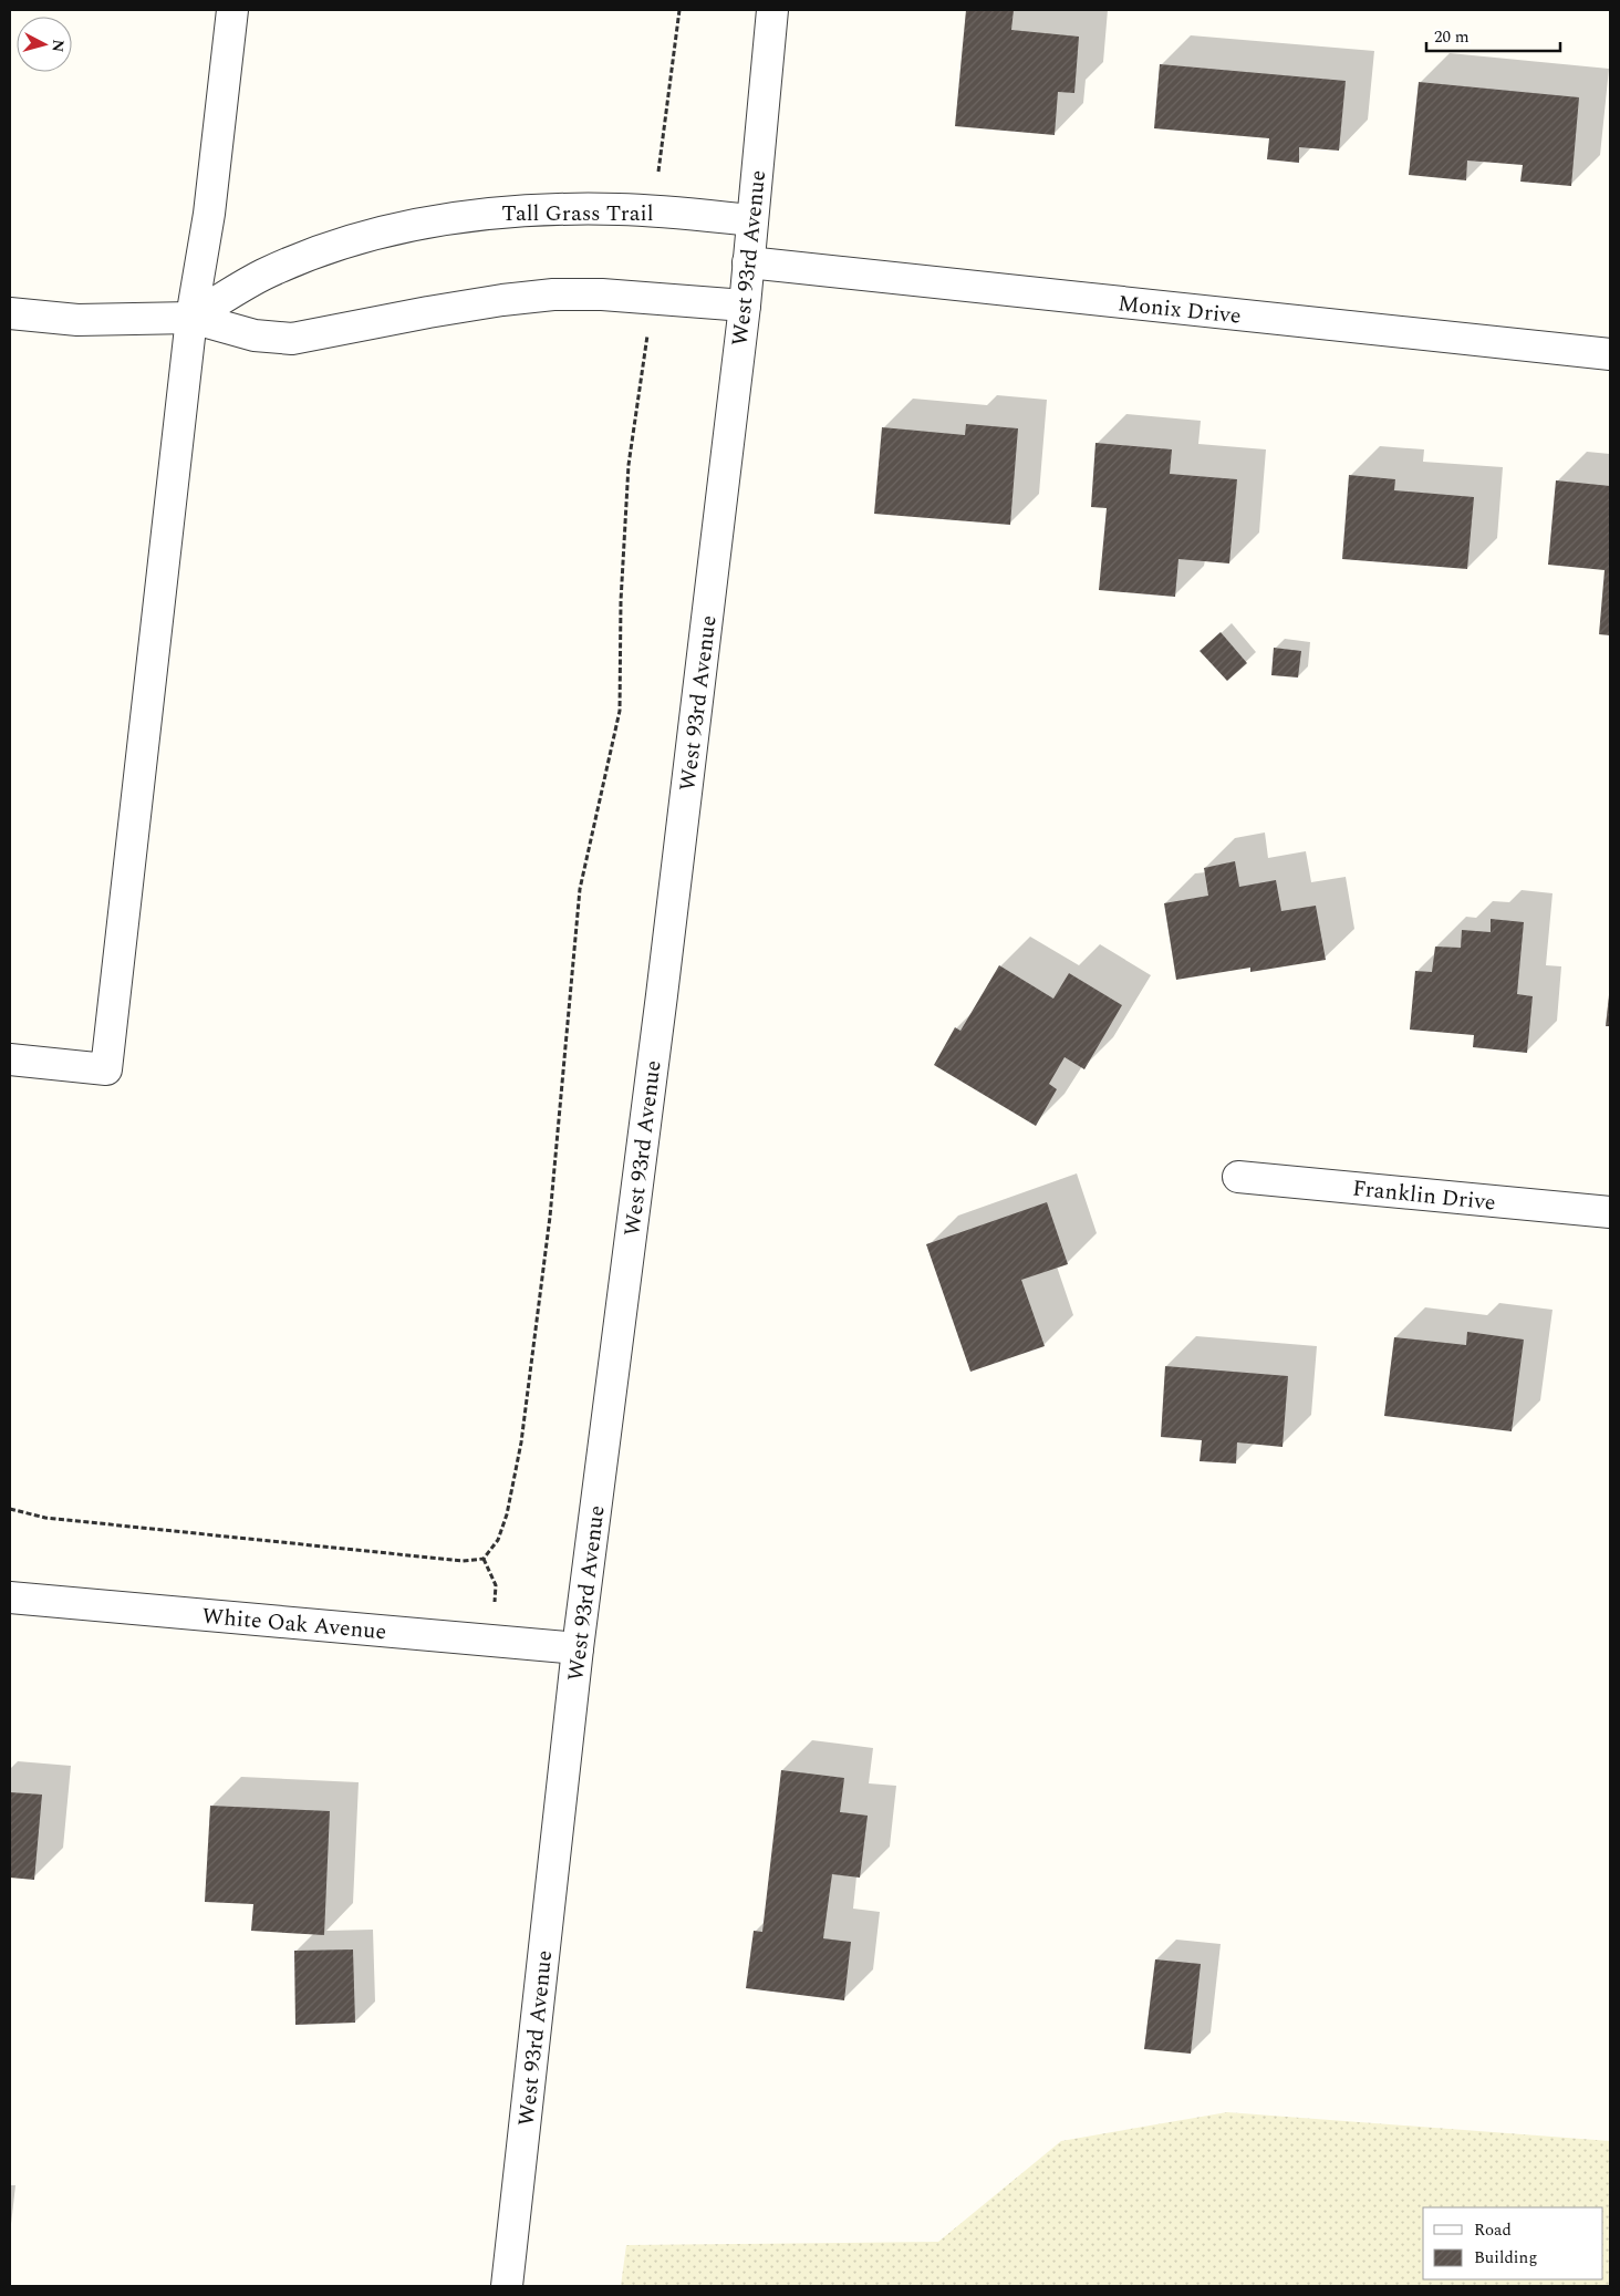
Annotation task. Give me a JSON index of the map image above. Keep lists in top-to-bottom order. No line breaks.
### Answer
{"streets":{"street":["Tall Grass Trail","West 93rd Avenue","Monix Drive","Franklin Drive","White Oak Avenue"]},"crossings":[["Tall Grass Trail","West 93rd Avenue"],["West 93rd Avenue","Monix Drive"],["West 93rd Avenue","White Oak Avenue"]],"legend":["Road","Building"],"scale_bar":"20 m","north":"right"}
